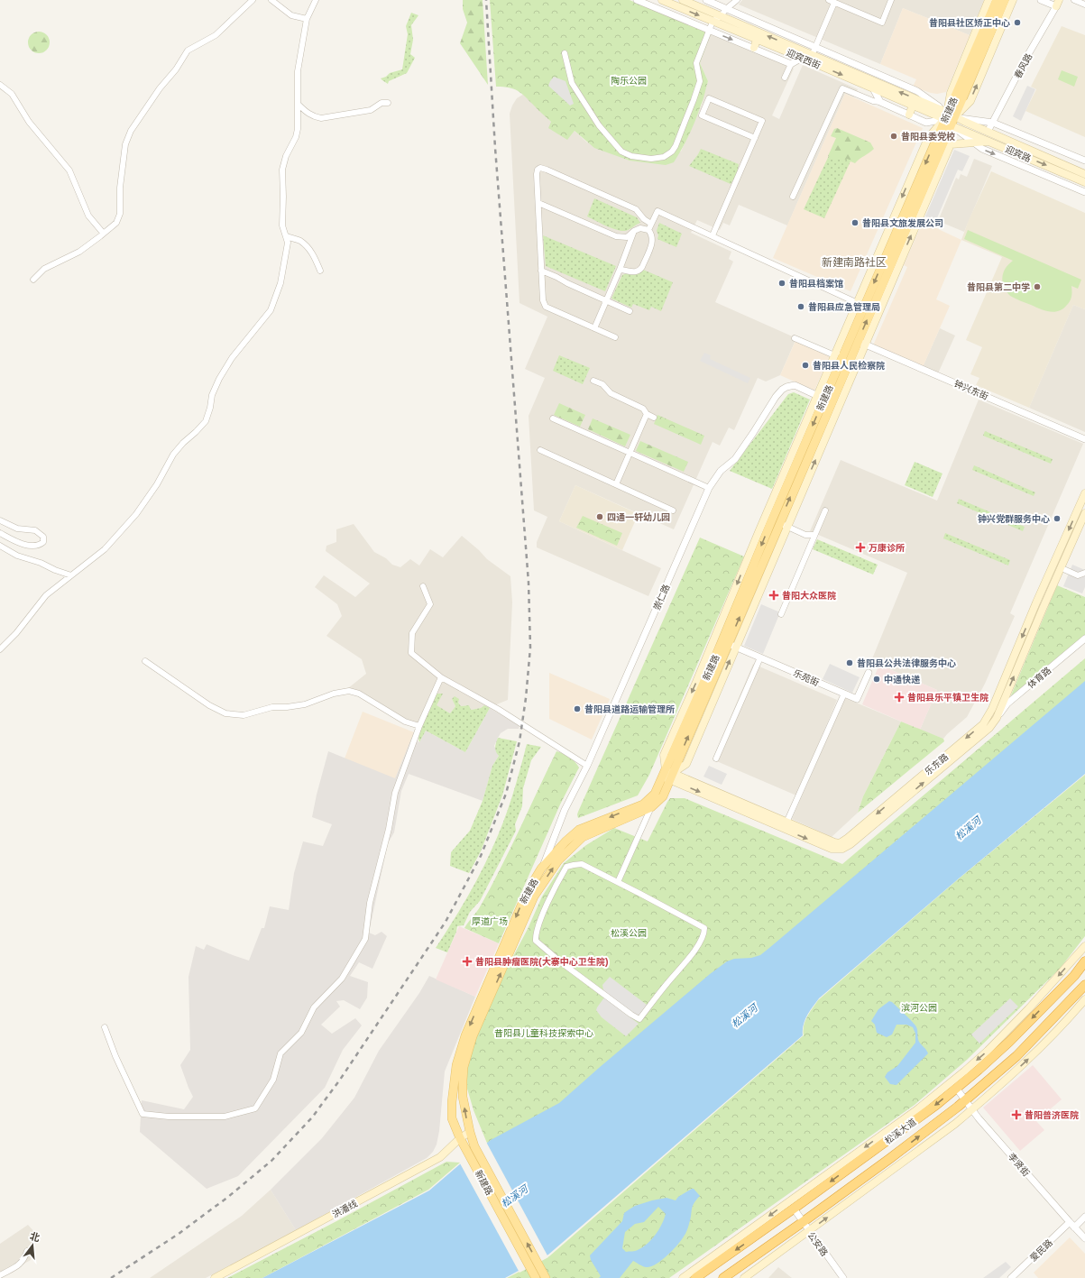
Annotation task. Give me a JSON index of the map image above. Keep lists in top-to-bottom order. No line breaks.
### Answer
{"streets":{"highway":["松溪大道"],"main road":["迎宾西街","新建路","迎宾路","乐东路","洪潘线"],"street":["春风路","钟兴东街","崇仁路","乐苑街","体育路","李贤街","公安路","爱民路"]},"crossings":[["迎宾西街","新建路"],["迎宾西街","迎宾路"],["春风路","迎宾路"],["新建路","迎宾路"],["新建路","钟兴东街"],["新建路","崇仁路"],["新建路","乐苑街"],["新建路","乐东路"],["新建路","洪潘线"],["体育路","乐东路"],["松溪大道","李贤街"],["松溪大道","公安路"],["李贤街","爱民路"]],"districts":["新建南路社区"],"water":["松溪河"],"parks":["陶乐公园","厚道广场","松溪公园","滨河公园","昔阳县儿童科技探索中心"],"places":{"other":["昔阳县社区矫正中心","昔阳县委党校","昔阳县文旅发展公司","昔阳县档案馆","昔阳县第二中学","昔阳县应急管理局","昔阳县人民检察院","四通一轩幼儿园","钟兴党群服务中心","昔阳县公共法律服务中心","中通快递","昔阳县道路运输管理所"],"health":["万康诊所","昔阳大众医院","昔阳县乐平镇卫生院","昔阳县肿瘤医院(大寨中心卫生院)","昔阳普济医院"]},"north":"top"}
